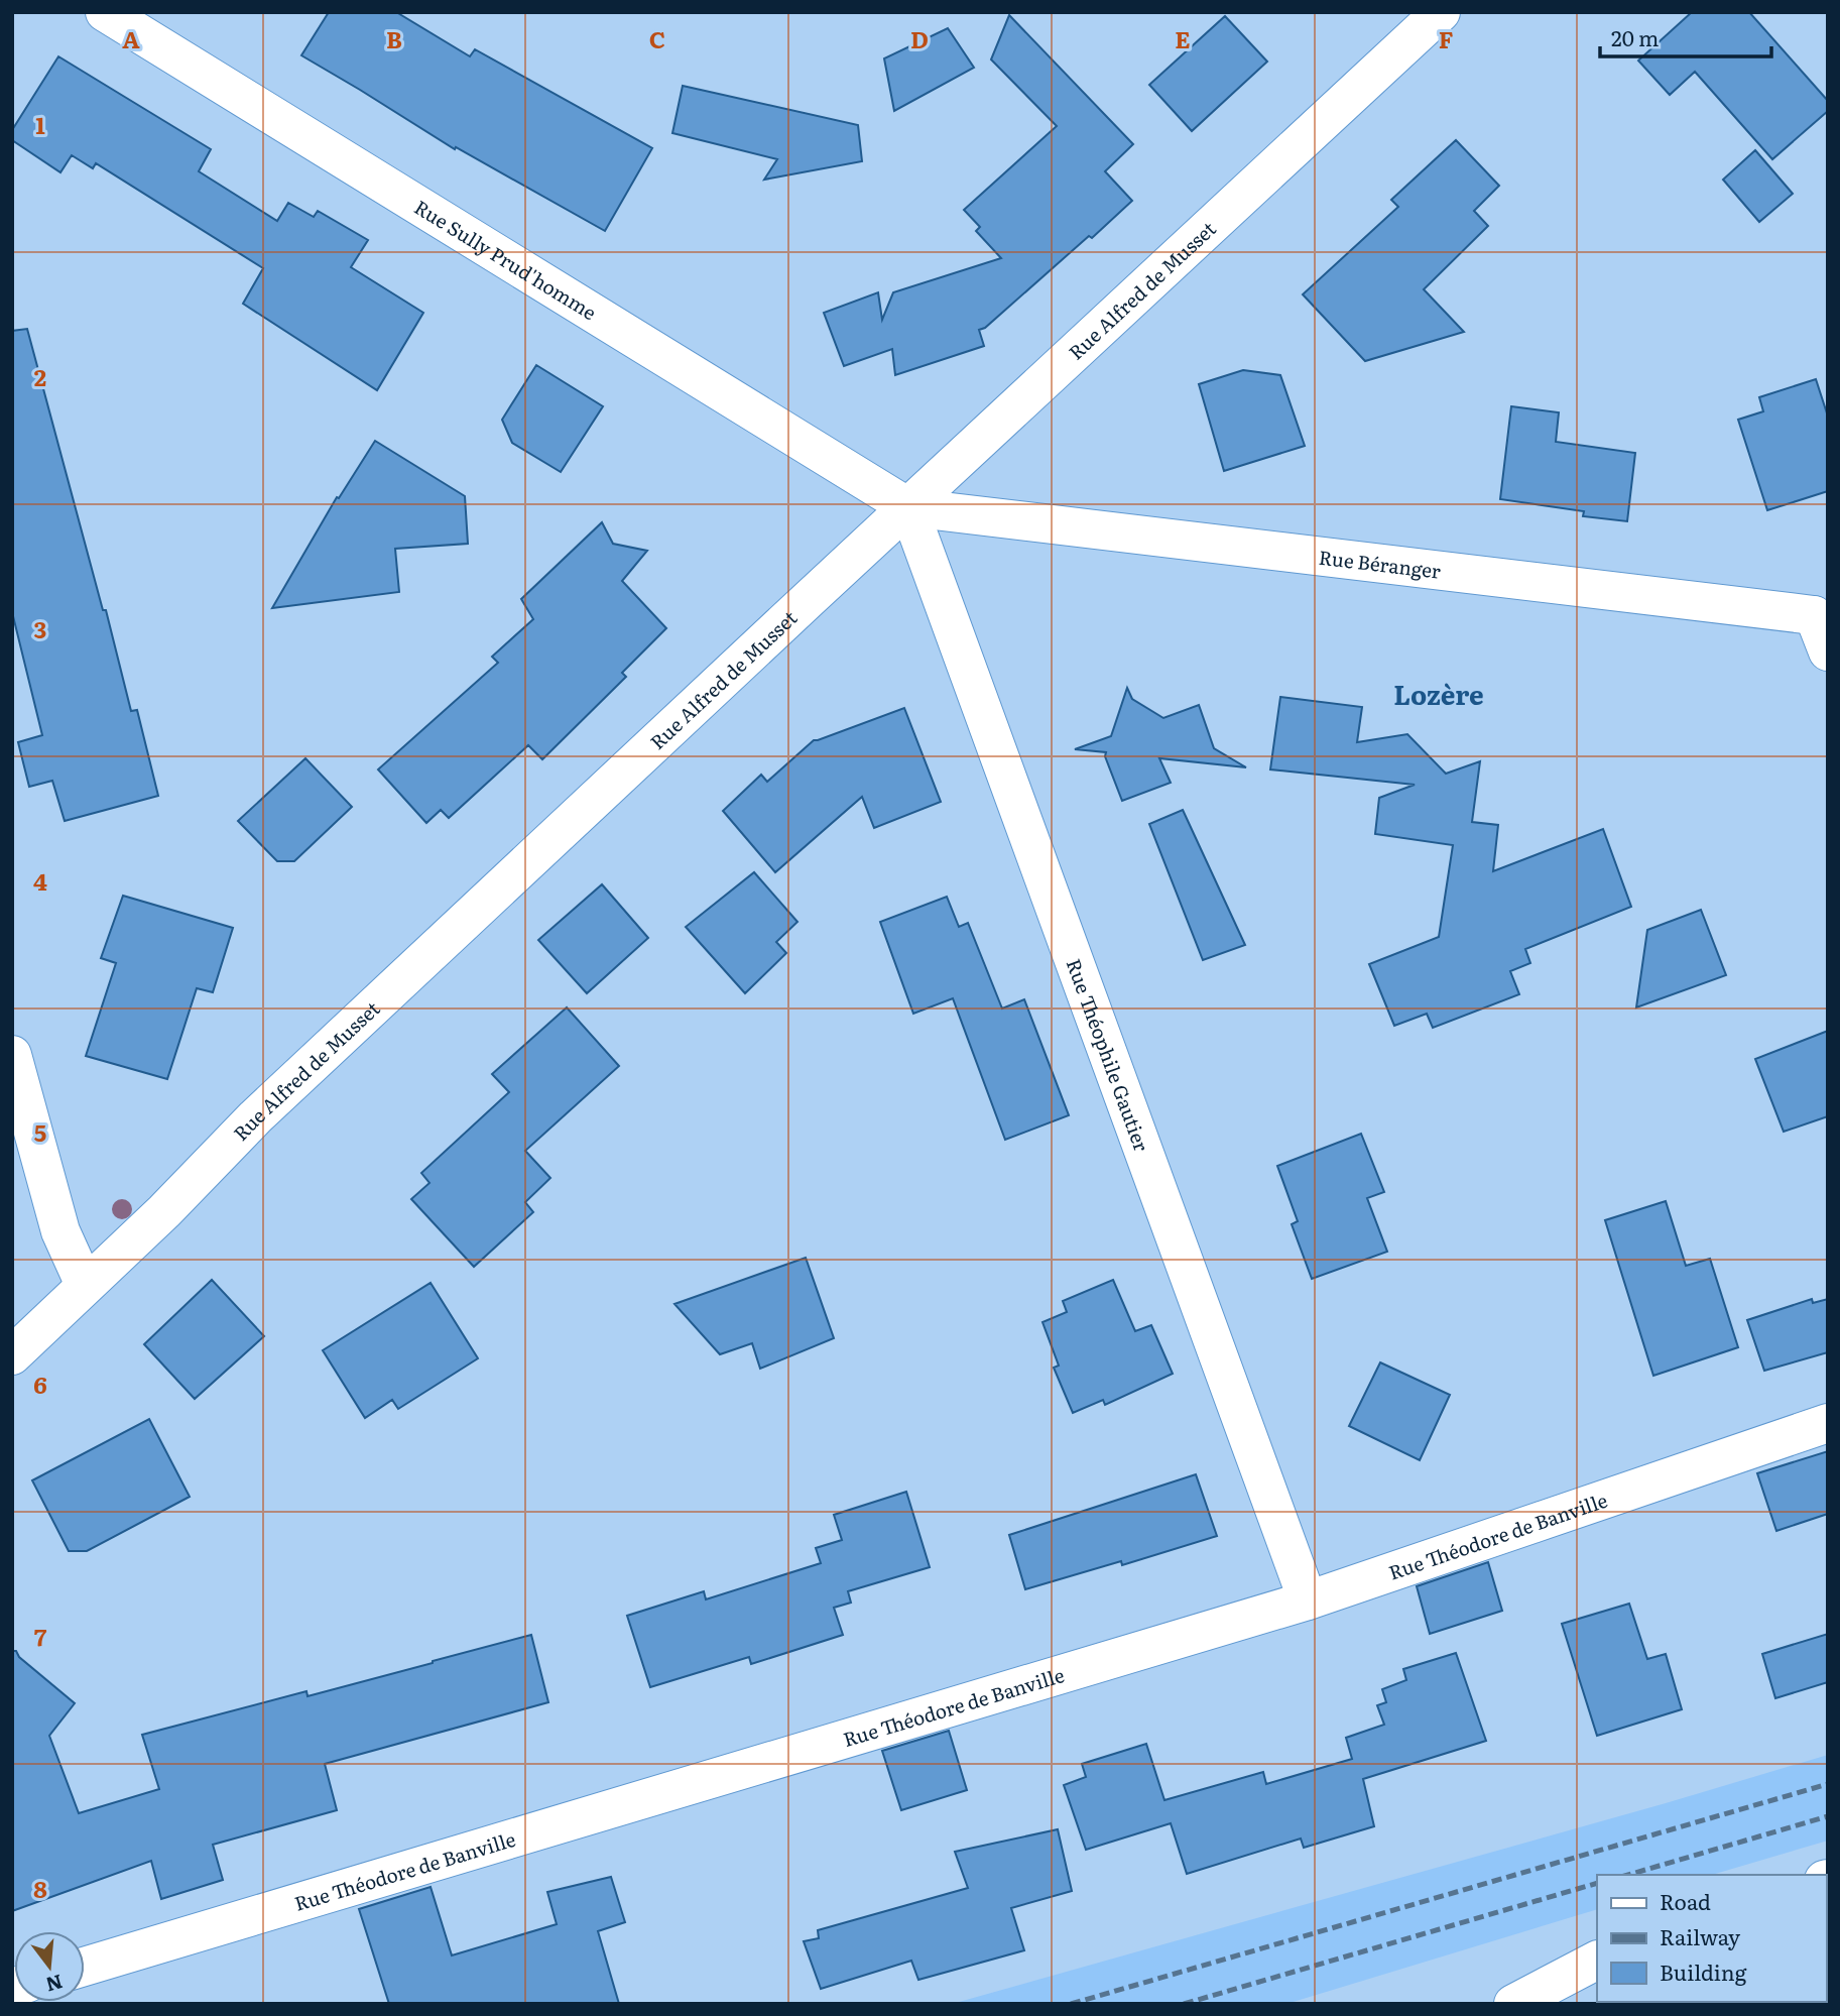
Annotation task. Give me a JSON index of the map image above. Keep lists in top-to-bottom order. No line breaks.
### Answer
{"streets":{"street":["Rue Sully Prud'homme","Rue Alfred de Musset","Rue Béranger","Rue Théophile Gautier","Rue Théodore de Banville"]},"crossings":[["Rue Sully Prud'homme","Rue Alfred de Musset"],["Rue Sully Prud'homme","Rue Béranger"],["Rue Sully Prud'homme","Rue Théophile Gautier"],["Rue Alfred de Musset","Rue Béranger"],["Rue Alfred de Musset","Rue Théophile Gautier"],["Rue Béranger","Rue Théophile Gautier"],["Rue Théophile Gautier","Rue Théodore de Banville"]],"districts":["Lozère"],"legend":["Road","Railway","Building"],"scale_bar":"20 m","north":"bottom","grid":{"columns":["A","B","C","D","E","F"],"rows":["1","2","3","4","5","6","7","8"]}}
